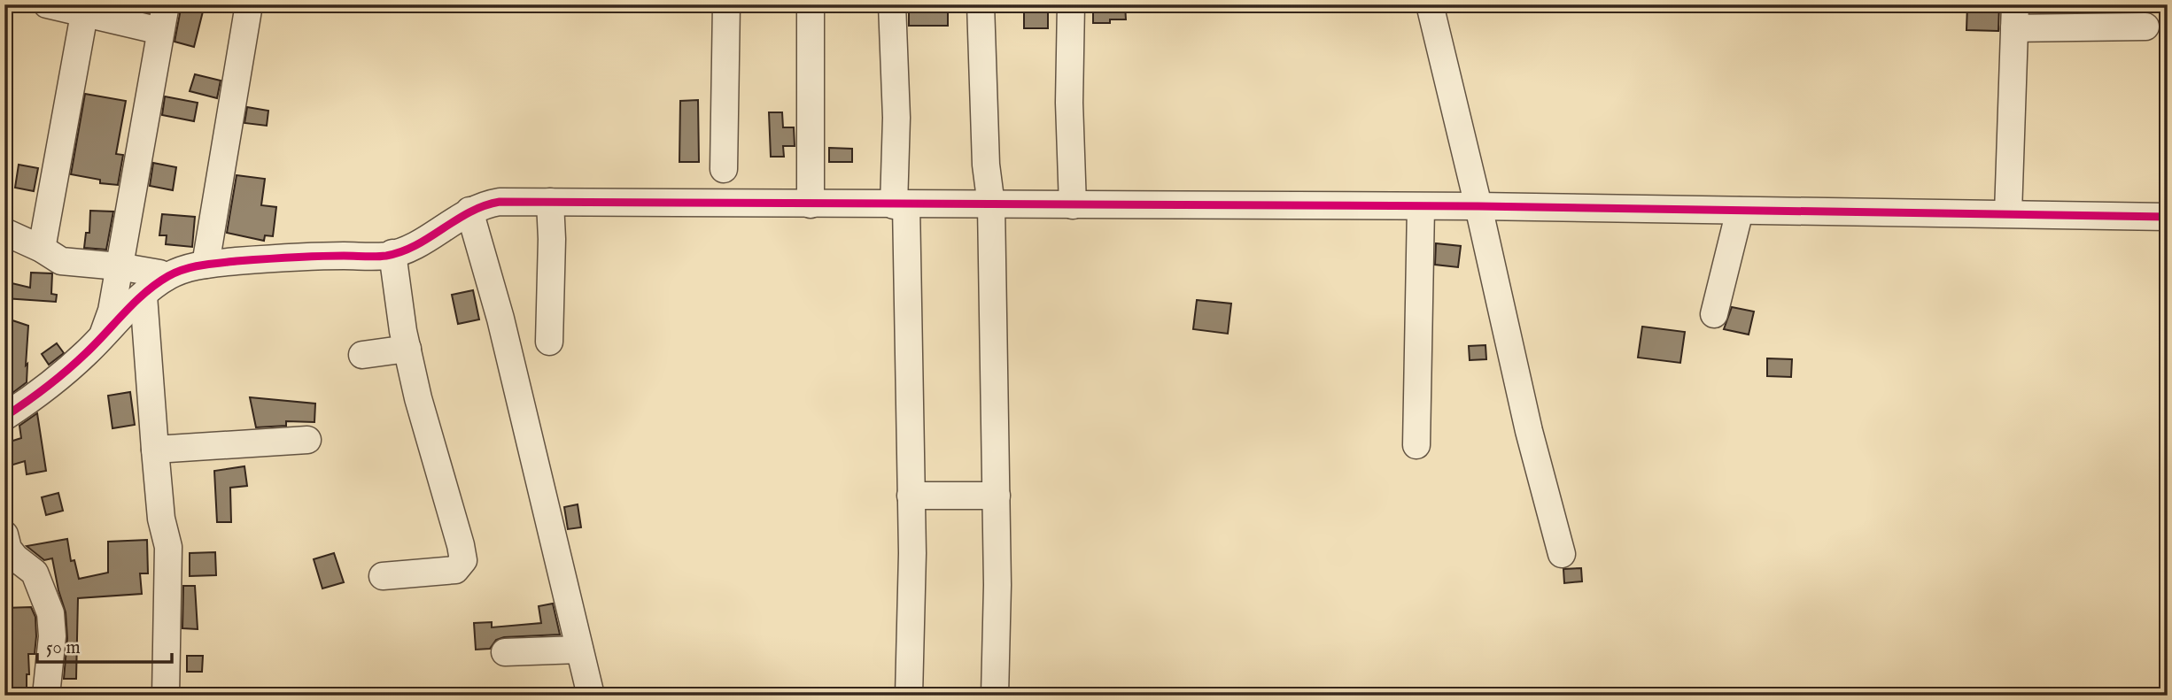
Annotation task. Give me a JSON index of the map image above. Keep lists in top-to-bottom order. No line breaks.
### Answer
{"scale_bar":"50 m"}
